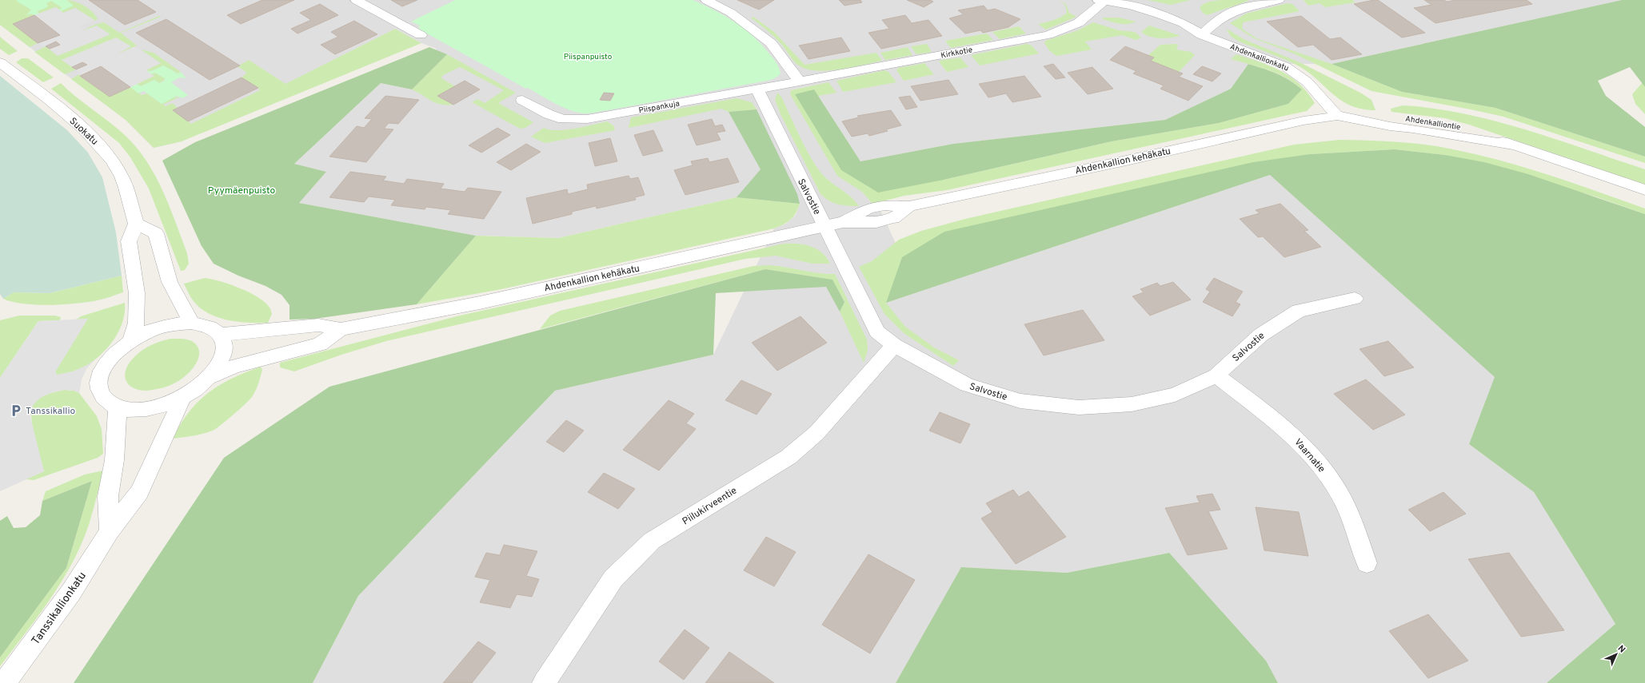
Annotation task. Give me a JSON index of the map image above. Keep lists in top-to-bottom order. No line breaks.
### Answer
{"streets":{"street":["Kirkkotie","Ahdenkallionkatu","Piispankuja","Ahdenkalliontie","Suokatu","Ahdenkallion kehäkatu","Salvostie","Vaarnatie","Piilukirveentie","Tanssikallionkatu"]},"crossings":[["Kirkkotie","Ahdenkallionkatu"],["Kirkkotie","Piispankuja"],["Ahdenkallionkatu","Ahdenkalliontie"],["Ahdenkallionkatu","Ahdenkallion kehäkatu"],["Piispankuja","Salvostie"],["Ahdenkalliontie","Ahdenkallion kehäkatu"],["Ahdenkallion kehäkatu","Salvostie"],["Ahdenkallion kehäkatu","Tanssikallionkatu"],["Salvostie","Vaarnatie"],["Salvostie","Piilukirveentie"]],"parks":["Piispanpuisto","Pyymäenpuisto"],"places":{"parking":["Tanssikallio"]},"north":"top right"}
